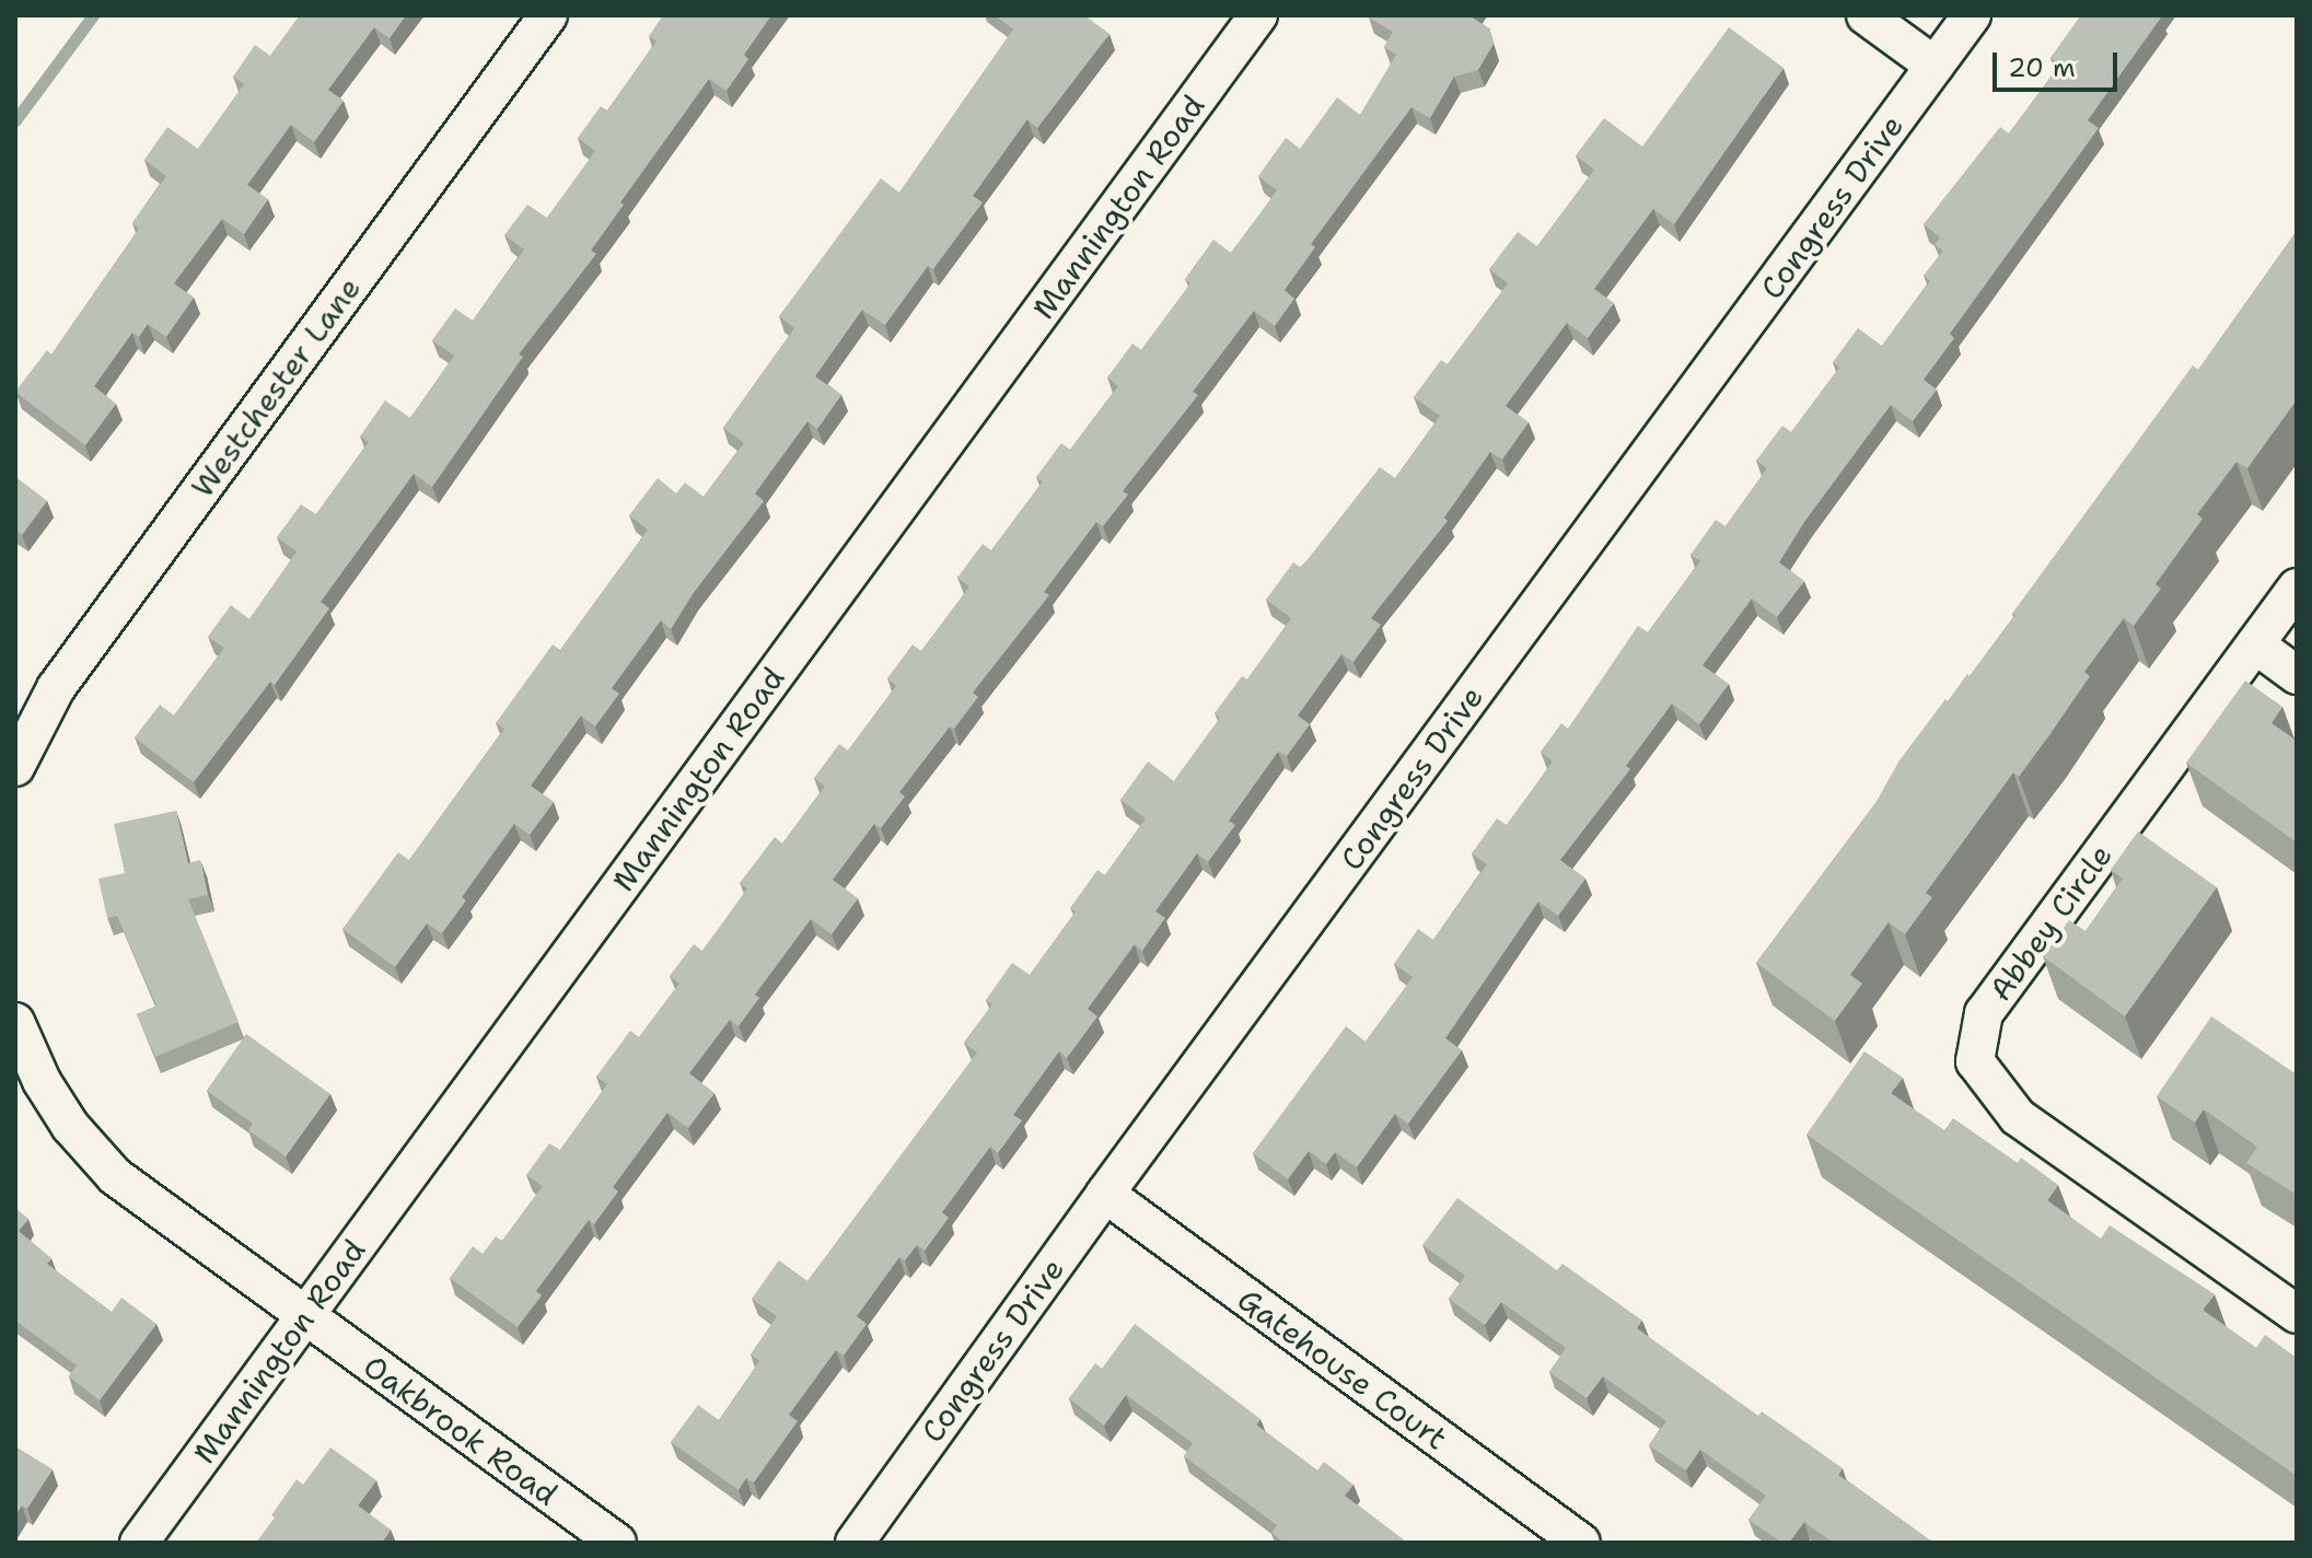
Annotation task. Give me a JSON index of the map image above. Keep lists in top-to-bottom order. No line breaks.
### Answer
{"streets":{"street":["Mannington Road","Congress Drive","Westchester Lane","Abbey Circle","Gatehouse Court","Oakbrook Road"]},"crossings":[["Mannington Road","Oakbrook Road"],["Congress Drive","Gatehouse Court"]],"scale_bar":"20 m"}
